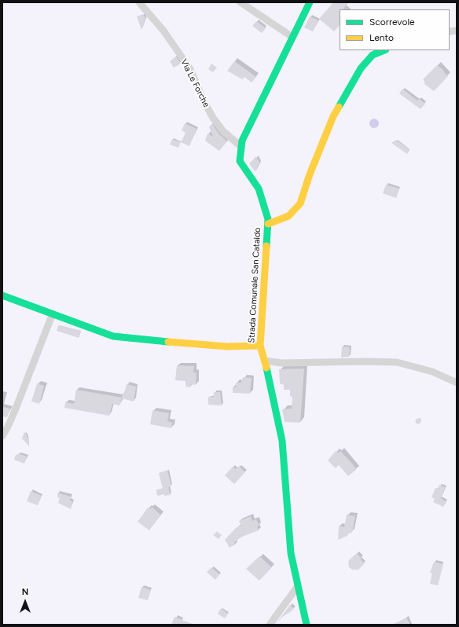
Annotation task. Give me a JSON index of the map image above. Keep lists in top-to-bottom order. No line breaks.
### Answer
{"streets":{"street":["Via Le Forche","Strada Comunale San Cataldo"]},"crossings":[["Via Le Forche","Strada Comunale San Cataldo"]],"legend":["Scorrevole","Lento"],"north":"top"}
